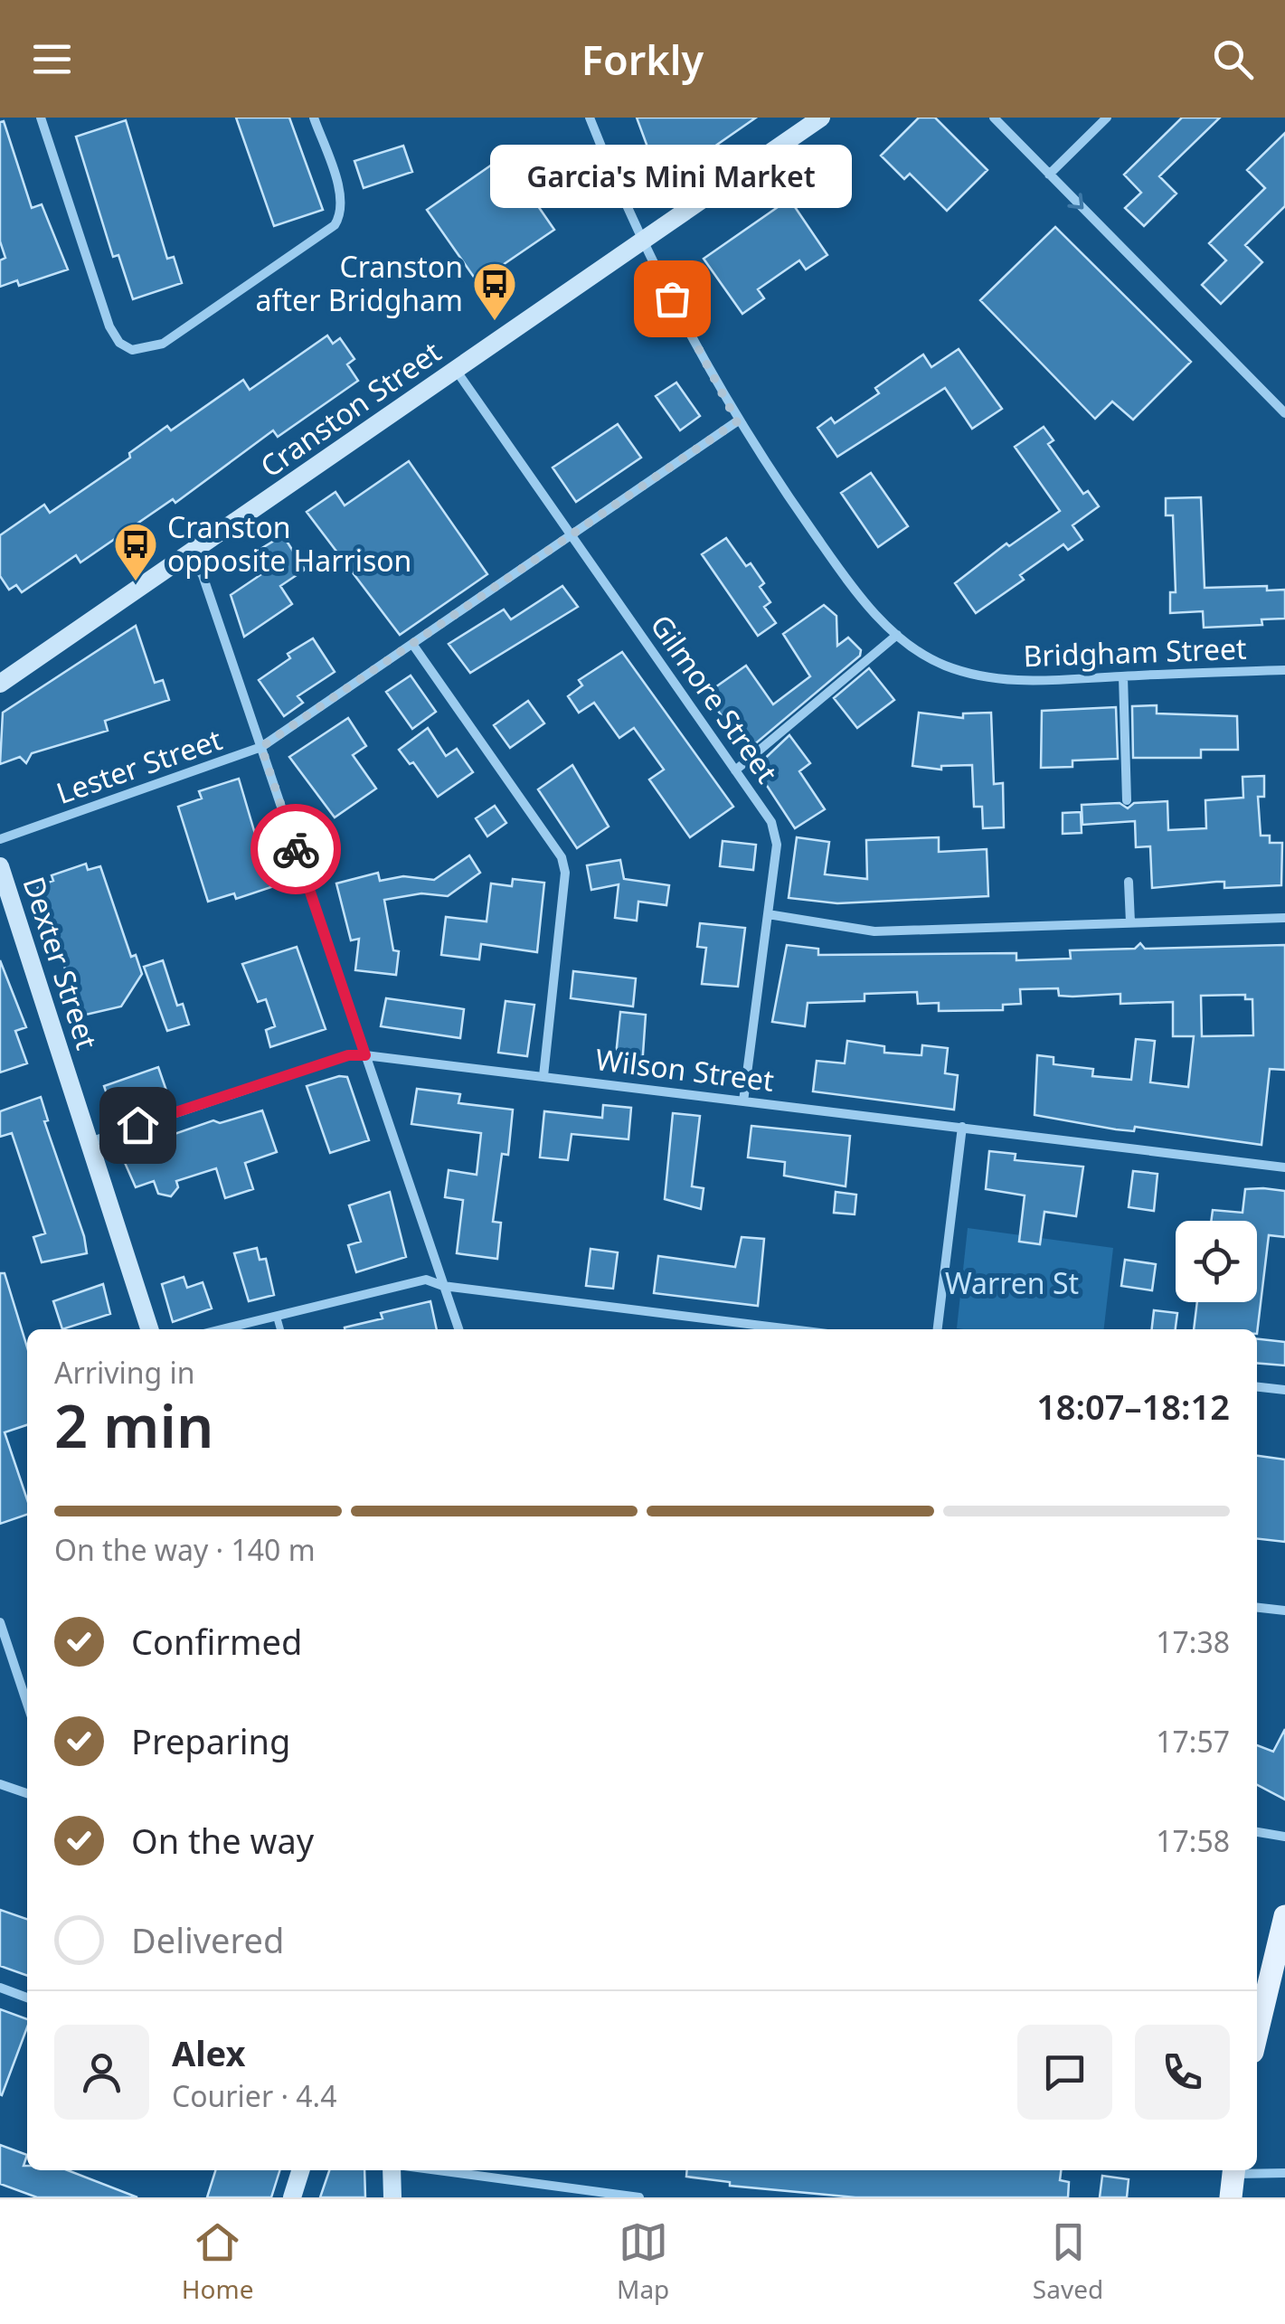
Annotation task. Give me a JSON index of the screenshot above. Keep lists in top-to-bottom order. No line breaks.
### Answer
{"streets":{"main road":["Cranston Street","Dexter Street"],"street":["Bridgham Street","Gilmore Street","Lester Street","Wilson Street"]},"crossings":[["Cranston Street","Bridgham Street"],["Cranston Street","Gilmore Street"],["Bridgham Street","Lester Street"],["Gilmore Street","Lester Street"],["Gilmore Street","Wilson Street"],["Dexter Street","Wilson Street"]],"parks":["Warren St"],"places":{"other":["Garcia's Mini Market"],"bus stop":["Cranston after Bridgham","Cranston opposite Harrison"]},"page":{"header":"Forkly","bubble":"Garcia's Mini Market","heading":["2 min","Arriving in","18:07–18:12"],"panel":["Alex","Courier · 4.4"],"bar":"On the way · 140 m","list":[["Confirmed","17:38"],["Preparing","17:57"],["On the way","17:58"],"Delivered"],"tabs":["Home","Map","Saved"]}}
